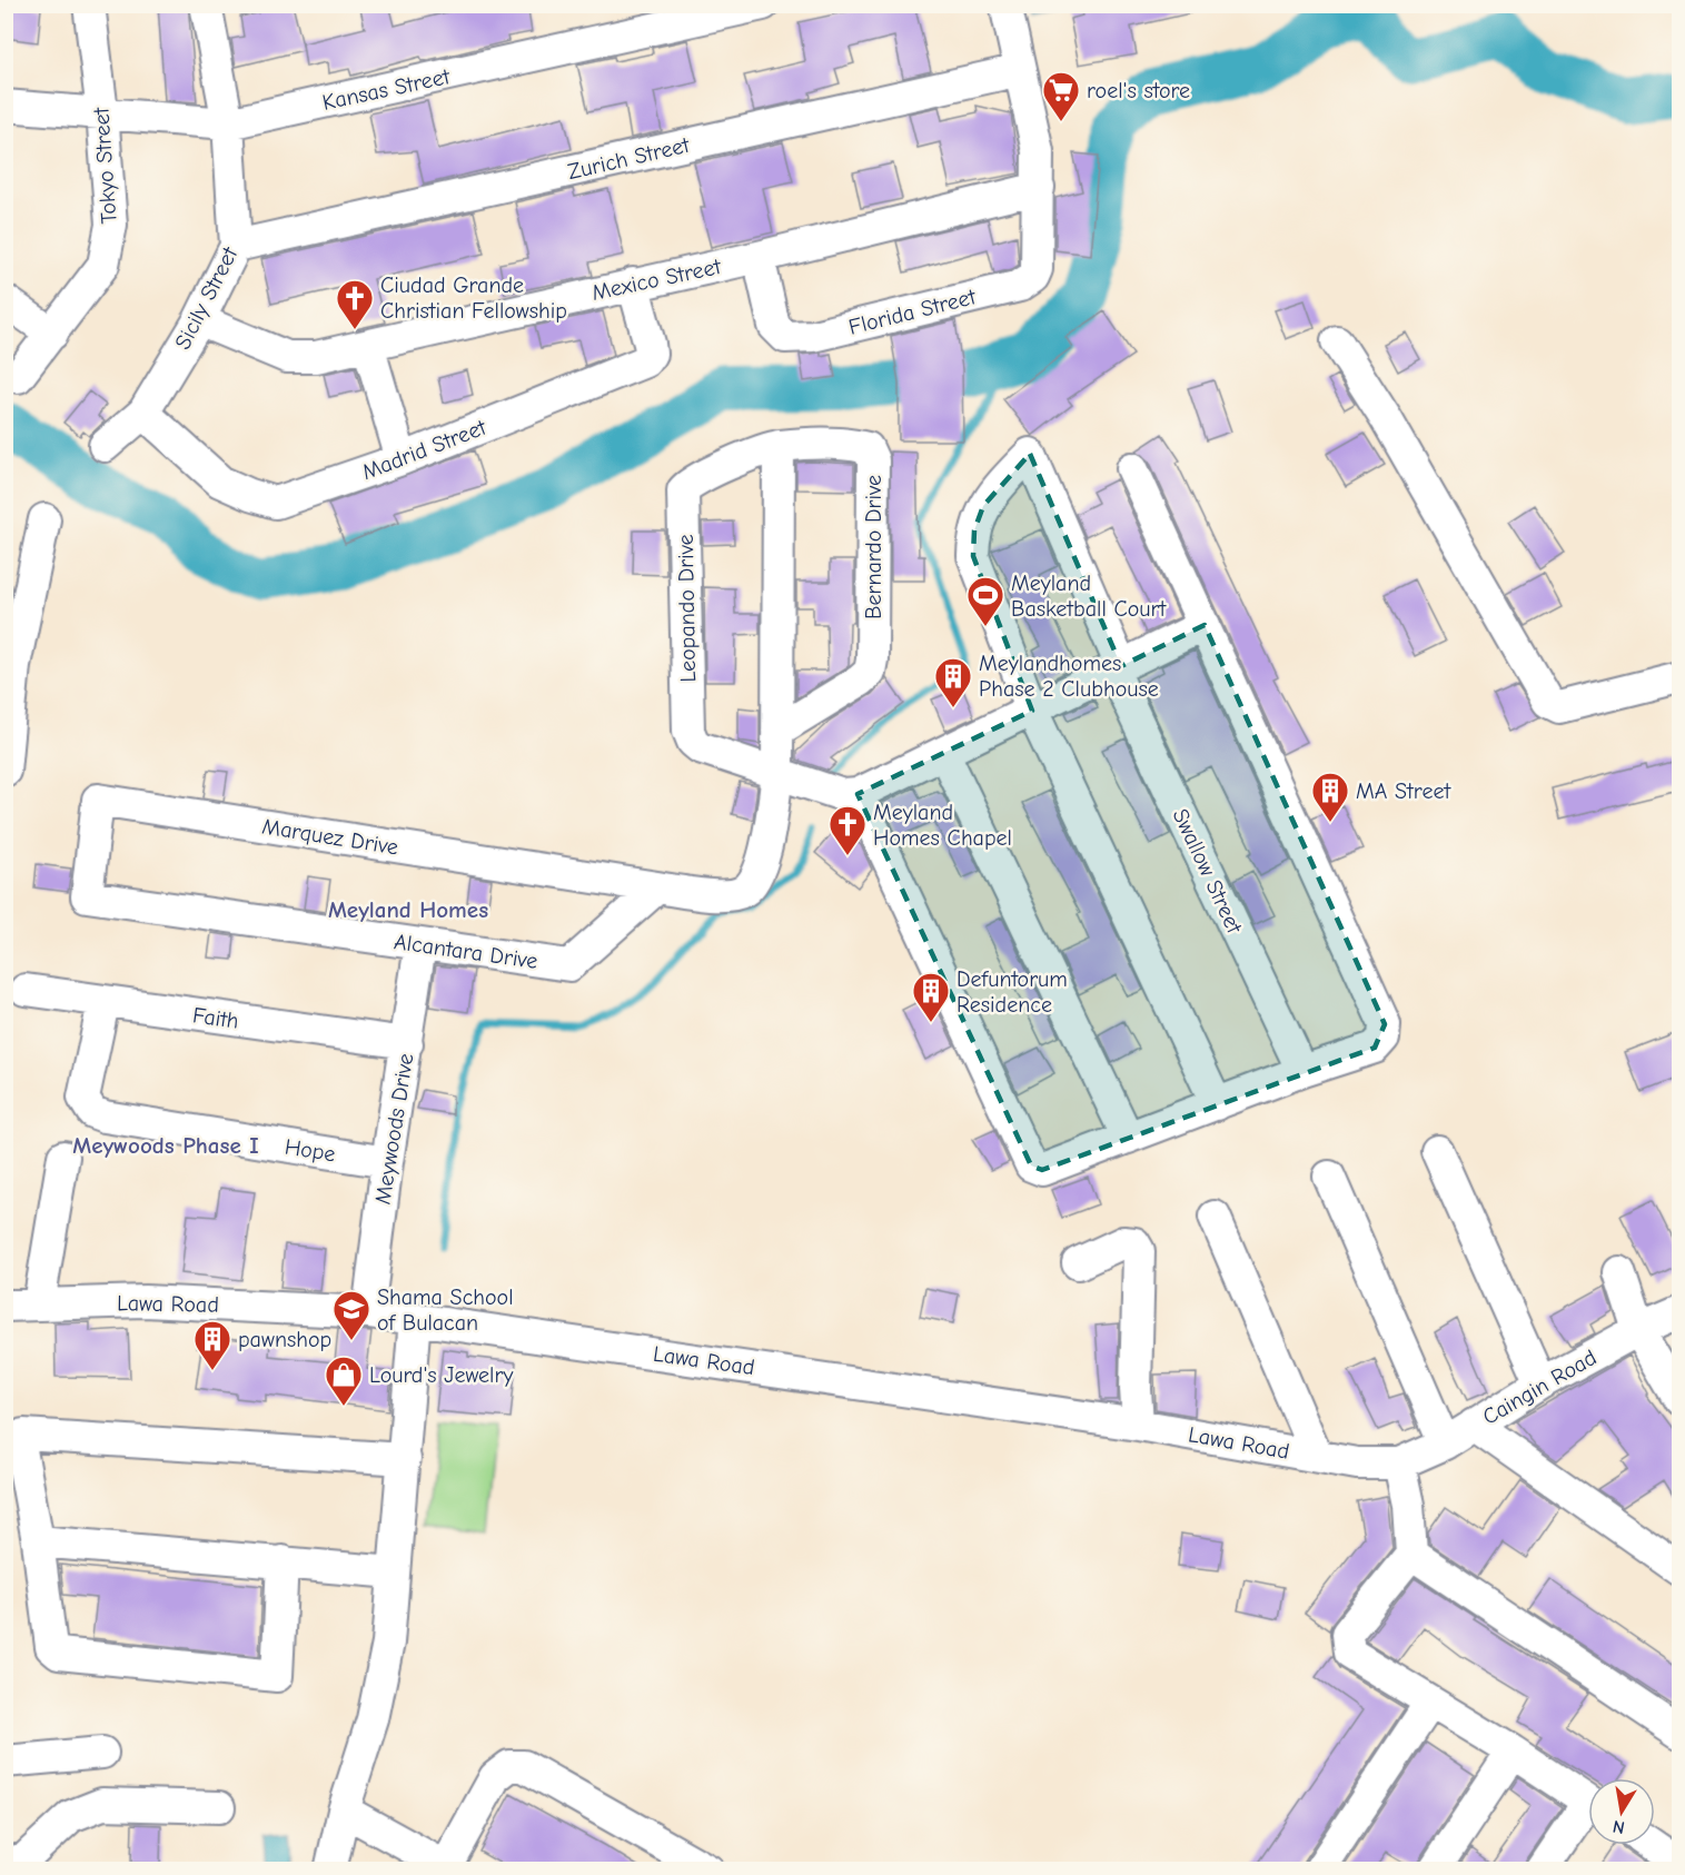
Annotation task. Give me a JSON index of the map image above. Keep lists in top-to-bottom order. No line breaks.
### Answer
{"streets":{"street":["Kansas Street","Zurich Street","Tokyo Street","Mexico Street","Sicily Street","Florida Street","Madrid Street","Bernardo Drive","Leopando Drive","Marquez Drive","Swallow Street","Alcantara Drive","Faith","Meywoods Drive","Hope","Lawa Road","Caingin Road"]},"crossings":[["Kansas Street","Tokyo Street"],["Kansas Street","Sicily Street"],["Zurich Street","Sicily Street"],["Mexico Street","Sicily Street"],["Mexico Street","Florida Street"],["Mexico Street","Madrid Street"],["Sicily Street","Madrid Street"],["Bernardo Drive","Leopando Drive"],["Marquez Drive","Alcantara Drive"],["Alcantara Drive","Meywoods Drive"],["Faith","Meywoods Drive"],["Faith","Hope"],["Meywoods Drive","Hope"],["Meywoods Drive","Lawa Road"],["Lawa Road","Caingin Road"]],"districts":["Meyland Homes","Meywoods Phase I"],"places":{"supermarket":["roel's store"],"church":["Ciudad Grande Christian Fellowship","Meyland Homes Chapel"],"sports":["Meyland Basketball Court"],"building":["Meylandhomes Phase 2 Clubhouse","MA Street","Defuntorum Residence","pawnshop"],"school or university":["Shama School of Bulacan"],"shop":["Lourd's Jewelry"]},"north":"bottom"}
